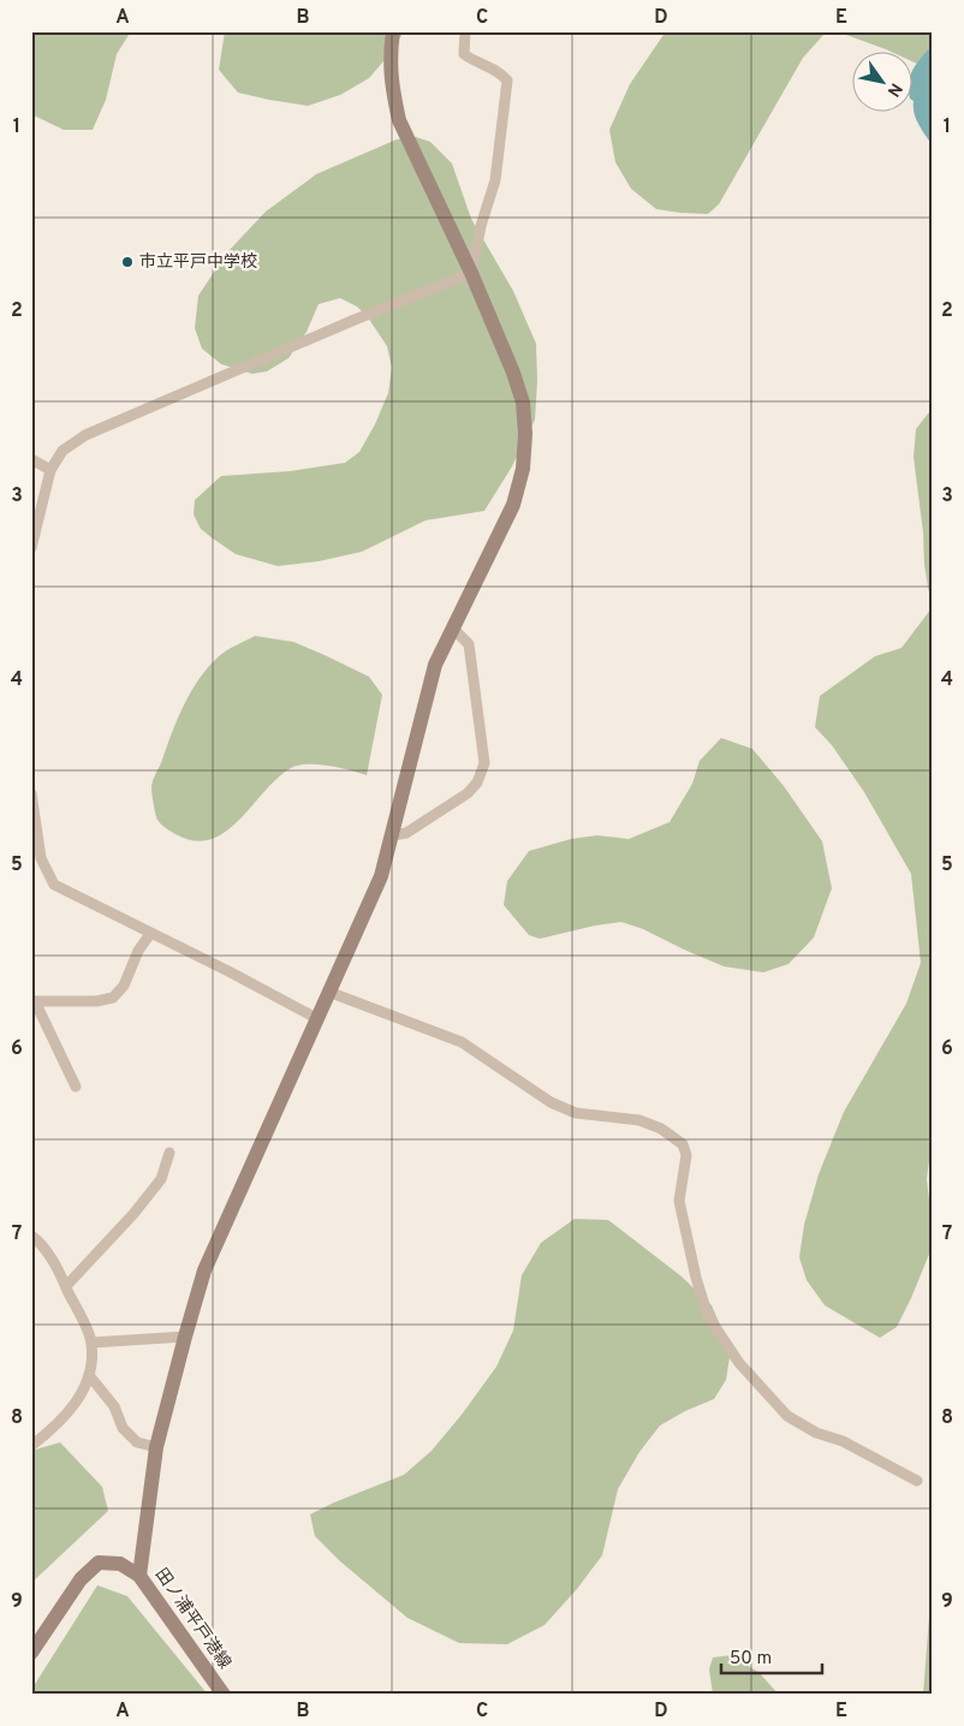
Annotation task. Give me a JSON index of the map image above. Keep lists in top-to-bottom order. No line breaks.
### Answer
{"streets":{"street":["田ノ浦平戸港線"]},"places":["市立平戸中学校"],"scale_bar":"50 m","north":"bottom right","grid":{"columns":["A","B","C","D","E"],"rows":["1","2","3","4","5","6","7","8","9"]}}
